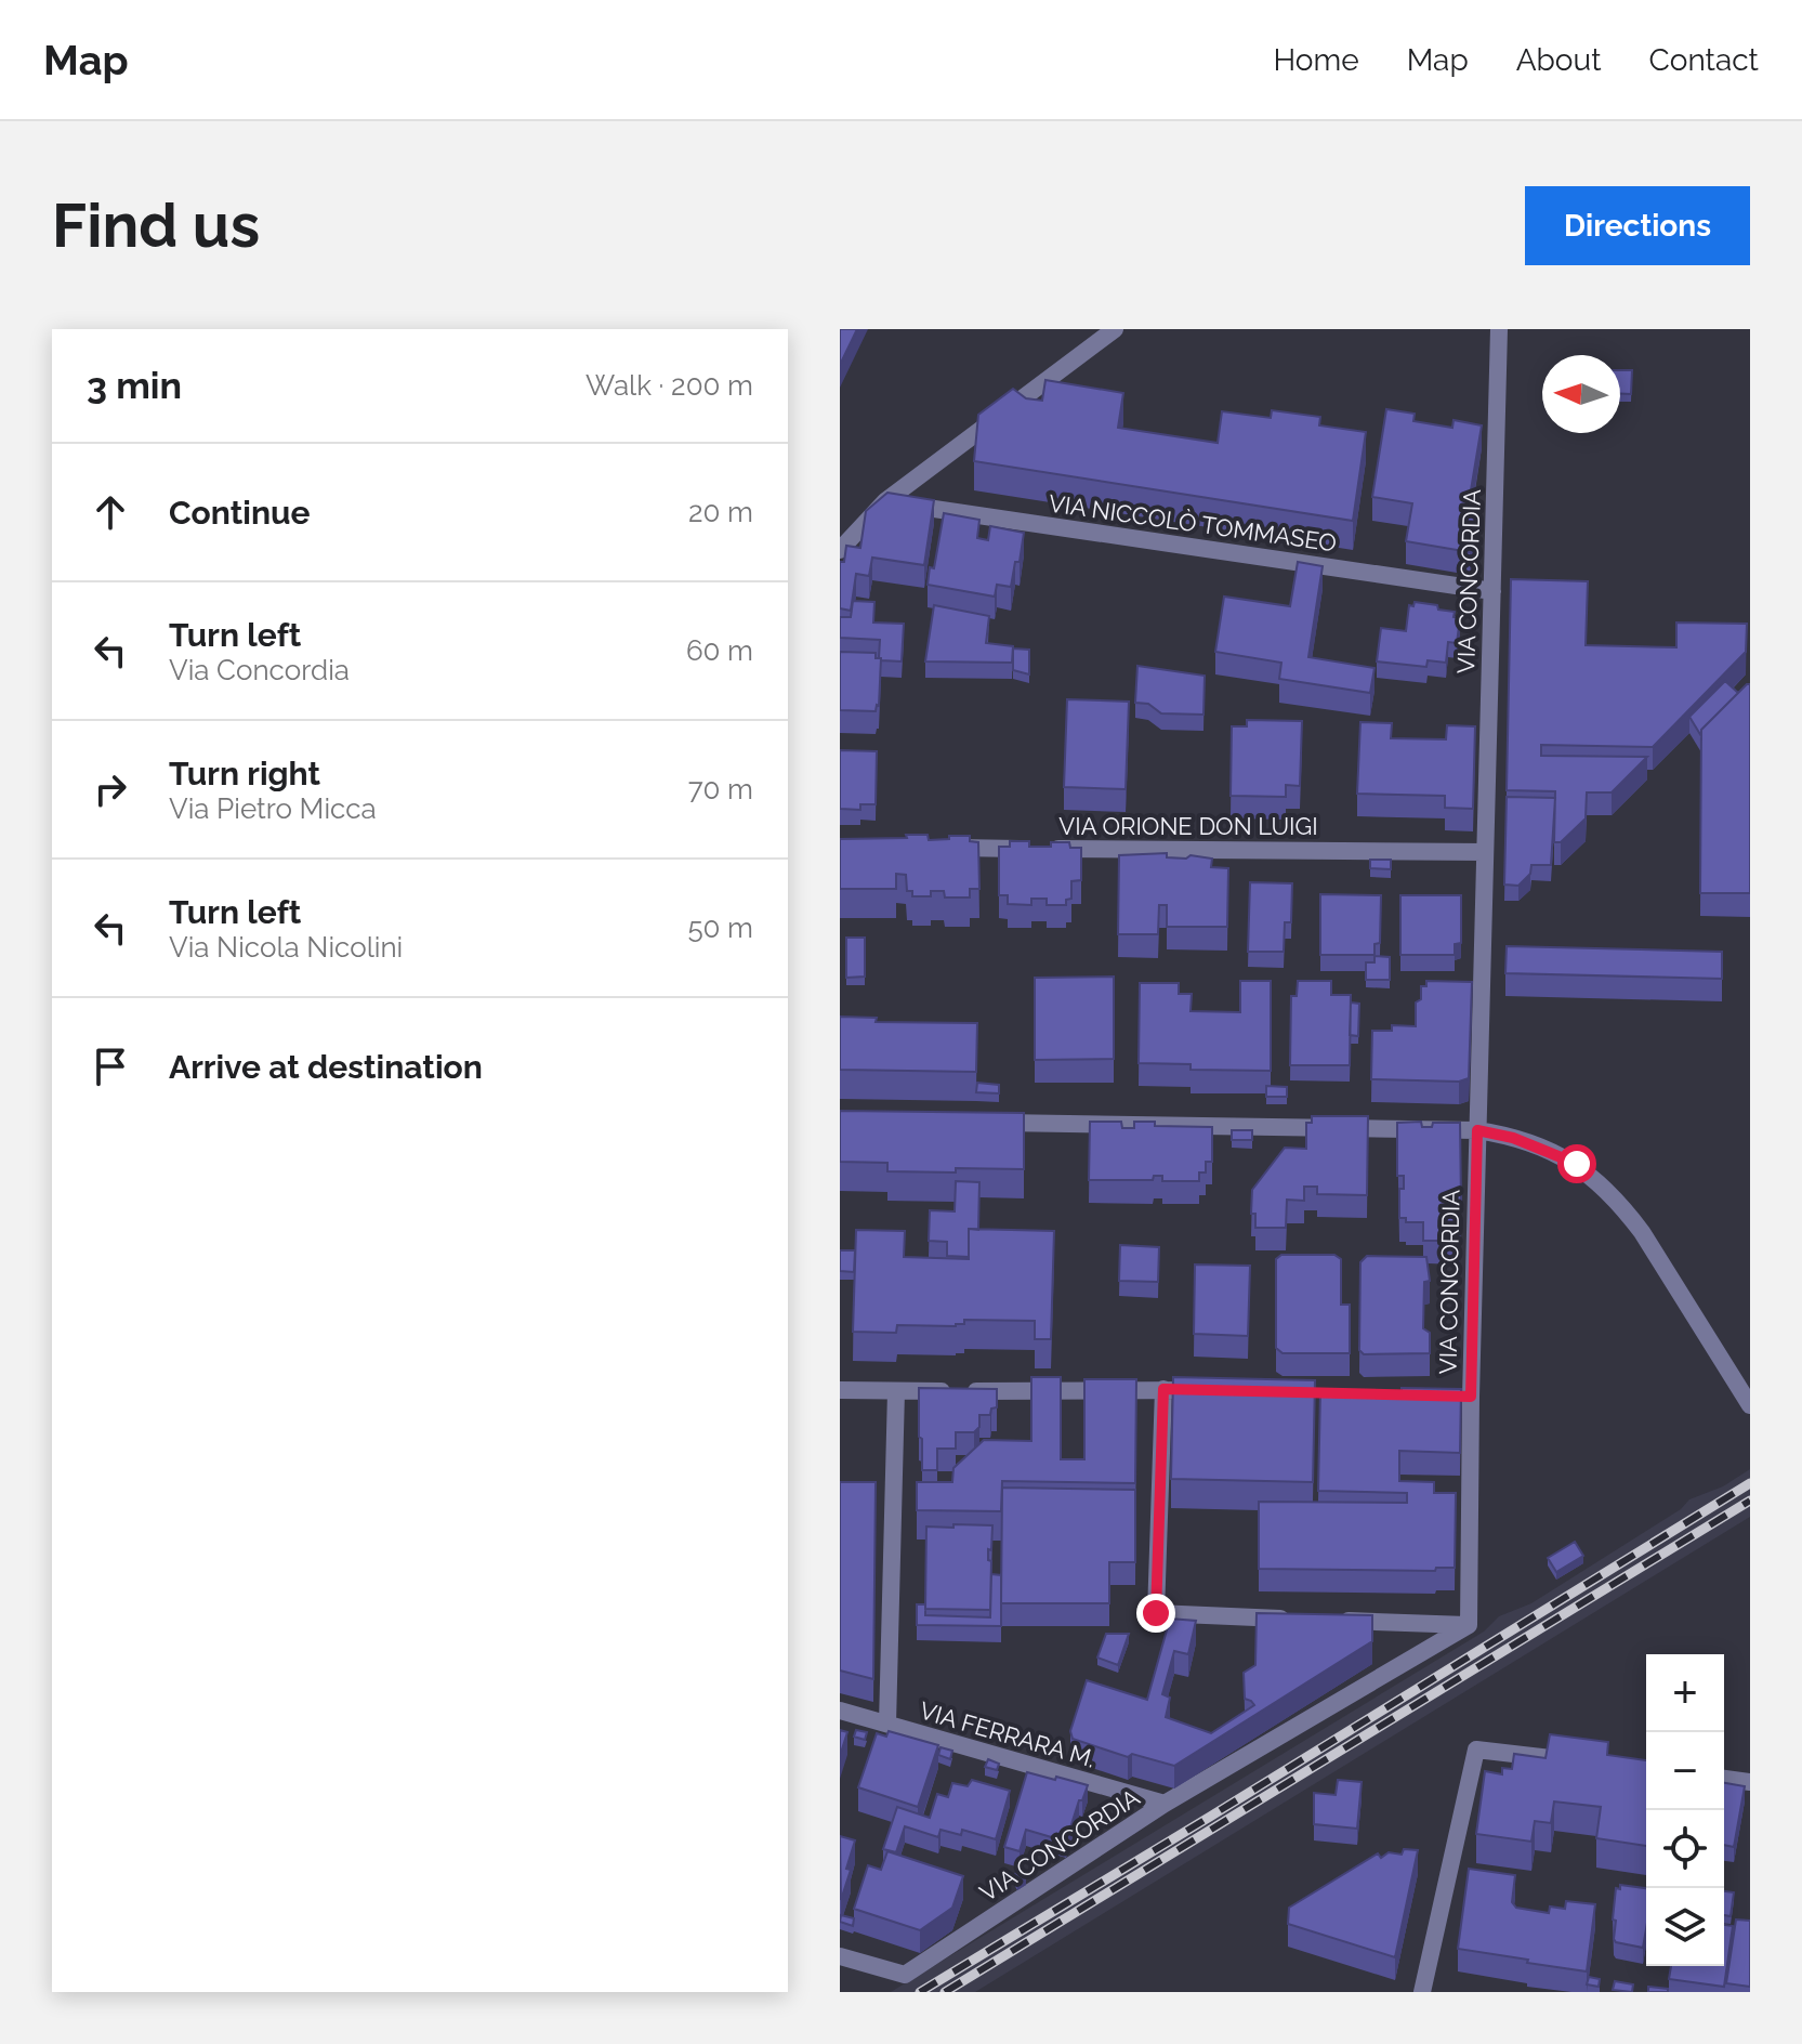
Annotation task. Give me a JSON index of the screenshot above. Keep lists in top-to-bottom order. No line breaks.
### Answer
{"streets":{"street":["VIA NICCOLÒ TOMMASEO","VIA CONCORDIA","VIA ORIONE DON LUIGI","VIA FERRARA M."]},"crossings":[["VIA NICCOLÒ TOMMASEO","VIA CONCORDIA"],["VIA CONCORDIA","VIA ORIONE DON LUIGI"],["VIA CONCORDIA","VIA FERRARA M."]],"north":"left","page":{"header":"Map","nav":["Home","Map","About","Contact"],"buttons":"Directions","title":"Find us","heading":["3 min","Walk · 200 m"],"list":[["Continue","20 m"],["Turn left","Via Concordia","60 m"],["Turn right","Via Pietro Micca","70 m"],["Turn left","Via Nicola Nicolini","50 m"],"Arrive at destination"],"map_buttons":["+","−"]}}
